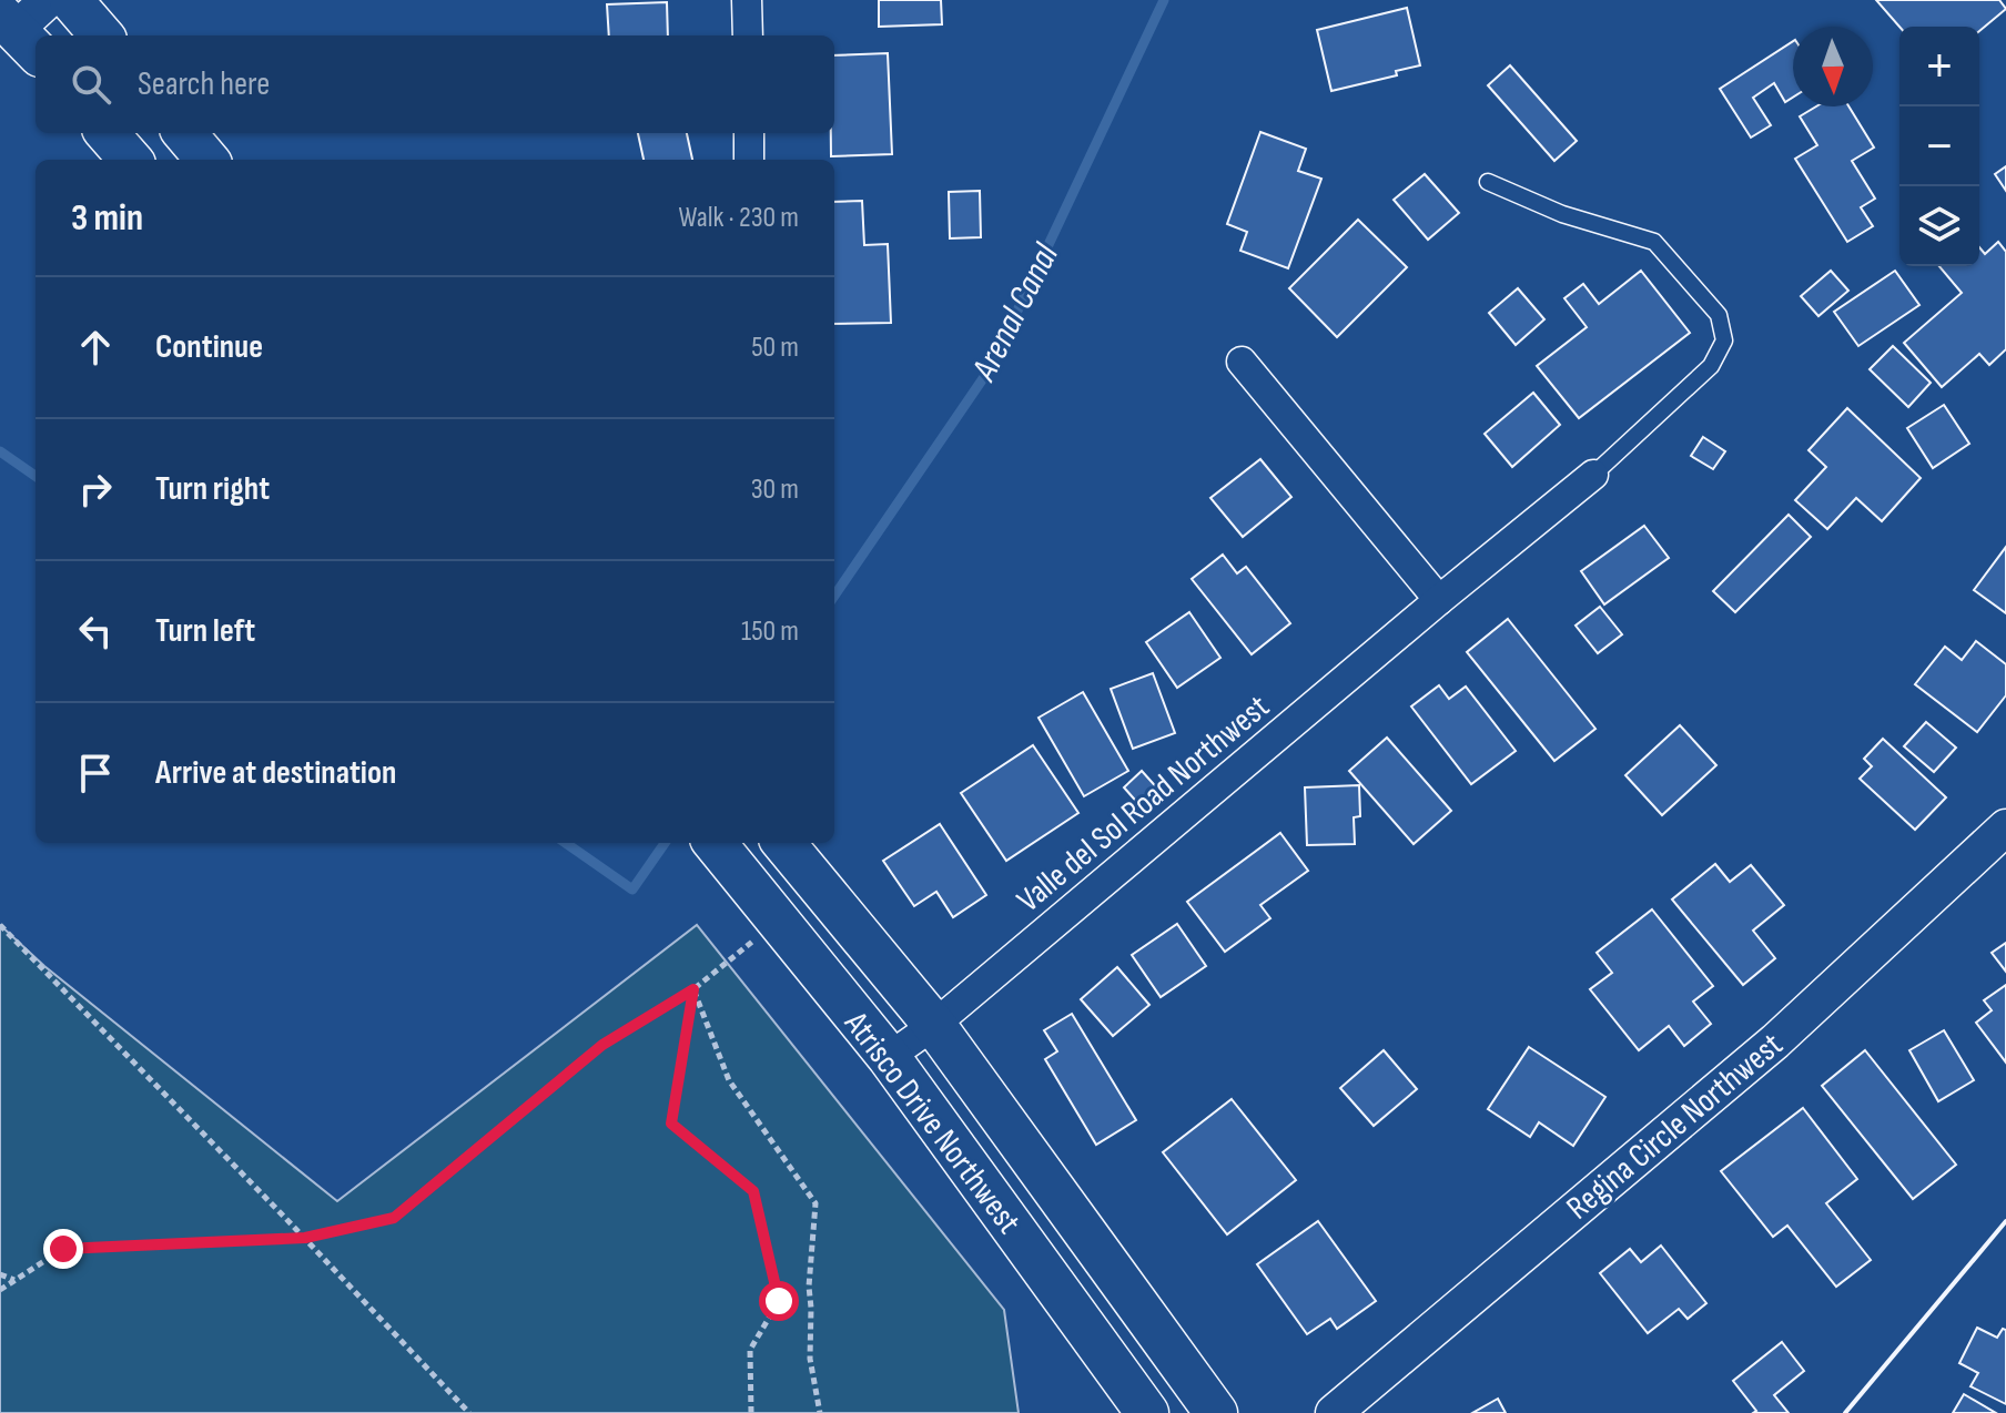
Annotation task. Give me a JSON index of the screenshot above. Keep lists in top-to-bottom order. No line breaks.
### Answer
{"streets":{"main road":["Atrisco Drive Northwest"],"street":["Valle del Sol Road Northwest","Regina Circle Northwest"]},"crossings":[["Valle del Sol Road Northwest","Atrisco Drive Northwest"]],"water":["Arenal Canal"],"north":"bottom","page":{"map_buttons":["+","−"],"search":"Search here","heading":["3 min","Walk · 230 m"],"list":[["Continue","50 m"],["Turn right","30 m"],["Turn left","150 m"],"Arrive at destination"]}}
